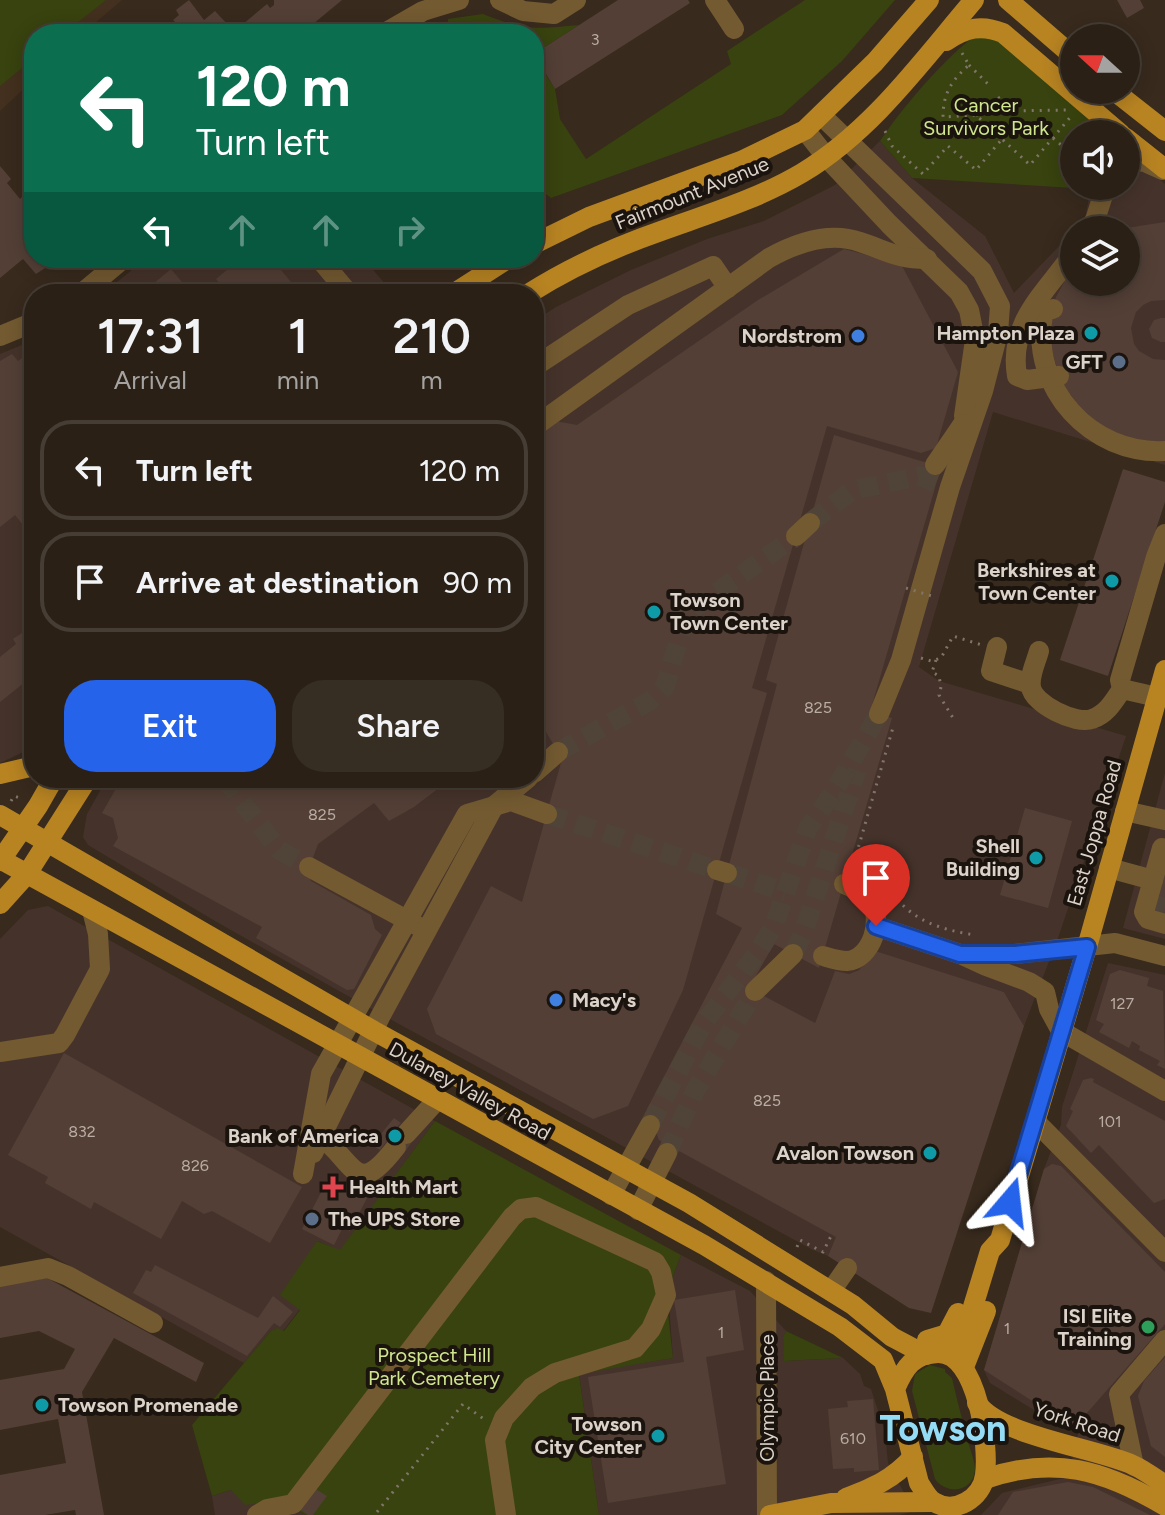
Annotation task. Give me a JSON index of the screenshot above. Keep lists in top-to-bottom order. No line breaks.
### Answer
{"streets":{"main road":["Fairmount Avenue","East Joppa Road","Dulaney Valley Road","York Road"],"street":["Olympic Place"]},"crossings":[["East Joppa Road","Dulaney Valley Road"],["Dulaney Valley Road","Olympic Place"]],"districts":["Towson"],"parks":["Cancer Survivors Park","Prospect Hill Park Cemetery"],"places":{"other":["Hampton Plaza","Nordstrom","GFT","Berkshires at Town Center","Towson Town Center","Shell Building","Macy's","Bank of America","Avalon Towson","The UPS Store","ISI Elite Training","Towson Promenade","Towson City Center"],"health":["Health Mart"]},"house_numbers":["3","825","825","127","825","101","832","826","1","1","610"],"north":"left","page":{"turn":["120 m","Turn left"],"eta":["17:31","Arrival","1","min","210","m"],"list":[{"name":"Turn left","value":"120 m"},{"name":"Arrive at destination","value":"90 m"}],"buttons":["Exit","Share"]}}
